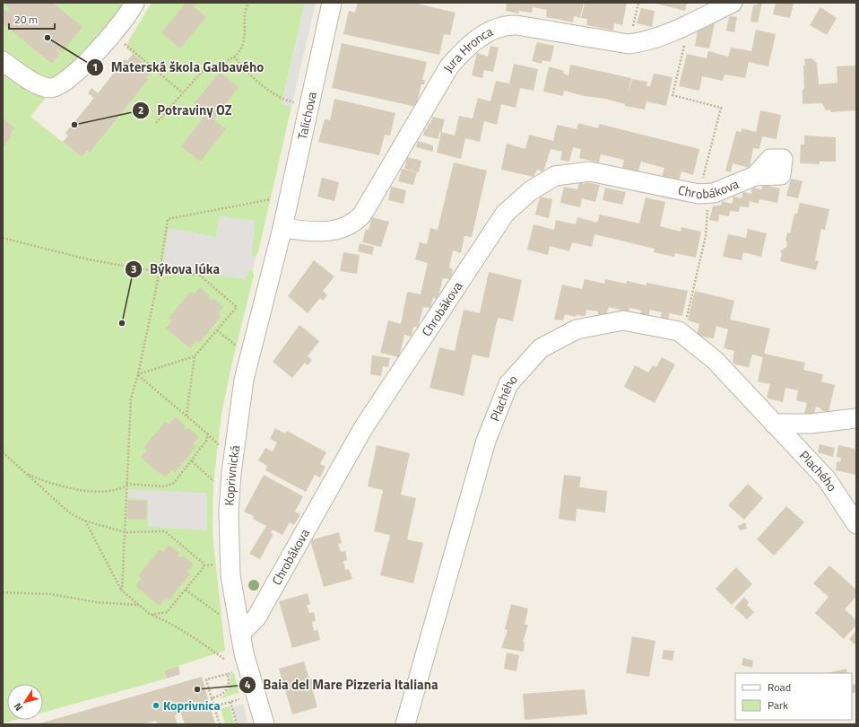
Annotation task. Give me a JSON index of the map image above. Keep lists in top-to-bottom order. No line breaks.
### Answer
{"streets":{"street":["Jura Hronca","Talichova","Chrobákova","Plachého","Koprivnická"]},"crossings":[["Jura Hronca","Talichova"],["Jura Hronca","Koprivnická"],["Talichova","Koprivnická"],["Chrobákova","Koprivnická"]],"places":["Materská škola Galbavého","Potraviny OZ","Býkova lúka","Baia del Mare Pizzeria Italiana","Koprivnica"],"legend":["Road","Park"],"scale_bar":"20 m","north":"bottom left"}
